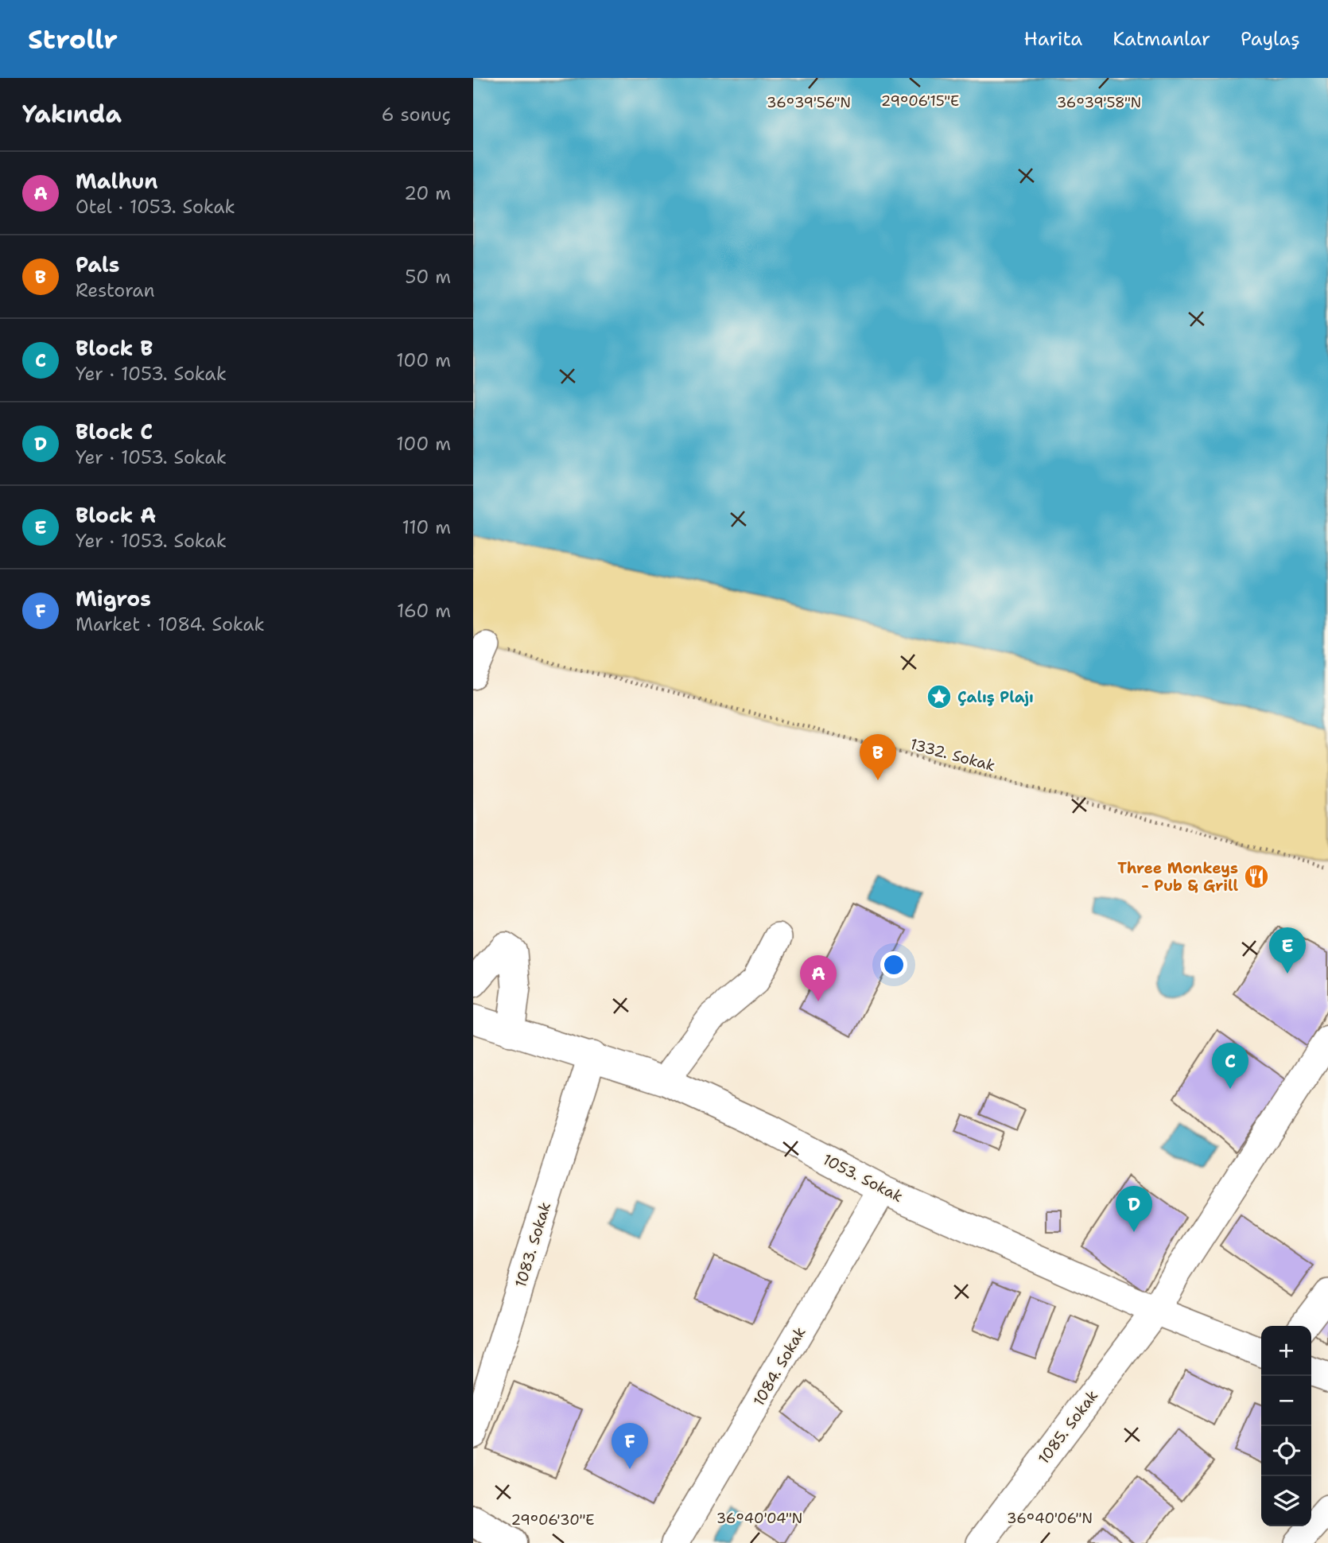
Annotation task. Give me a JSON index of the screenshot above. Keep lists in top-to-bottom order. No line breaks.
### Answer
{"streets":{"street":["1053. Sokak","1083. Sokak","1084. Sokak","1085. Sokak"],"path":["1332. Sokak"]},"crossings":[["1053. Sokak","1083. Sokak"],["1053. Sokak","1084. Sokak"],["1053. Sokak","1085. Sokak"]],"places":{"place":["Çalış Plajı"],"restaurant":["Three Monkeys - Pub & Grill"]},"page":{"header":"Strollr","nav":["Harita","Katmanlar","Paylaş"],"heading":["Yakında","6 sonuç"],"list":[{"mark":"A","name":"Malhun","note":"Otel · 1053. Sokak","value":"20 m"},{"mark":"B","name":"Pals","note":"Restoran","value":"50 m"},{"mark":"C","name":"Block B","note":"Yer · 1053. Sokak","value":"100 m"},{"mark":"D","name":"Block C","note":"Yer · 1053. Sokak","value":"100 m"},{"mark":"E","name":"Block A","note":"Yer · 1053. Sokak","value":"110 m"},{"mark":"F","name":"Migros","note":"Market · 1084. Sokak","value":"160 m"}],"pins":["B","E","A","C","D","F"],"map_buttons":["+","−"]},"coordinates":["29°06'15\"E","36°39'56\"N","36°39'58\"N","36°40'04\"N","36°40'06\"N","29°06'30\"E"]}
